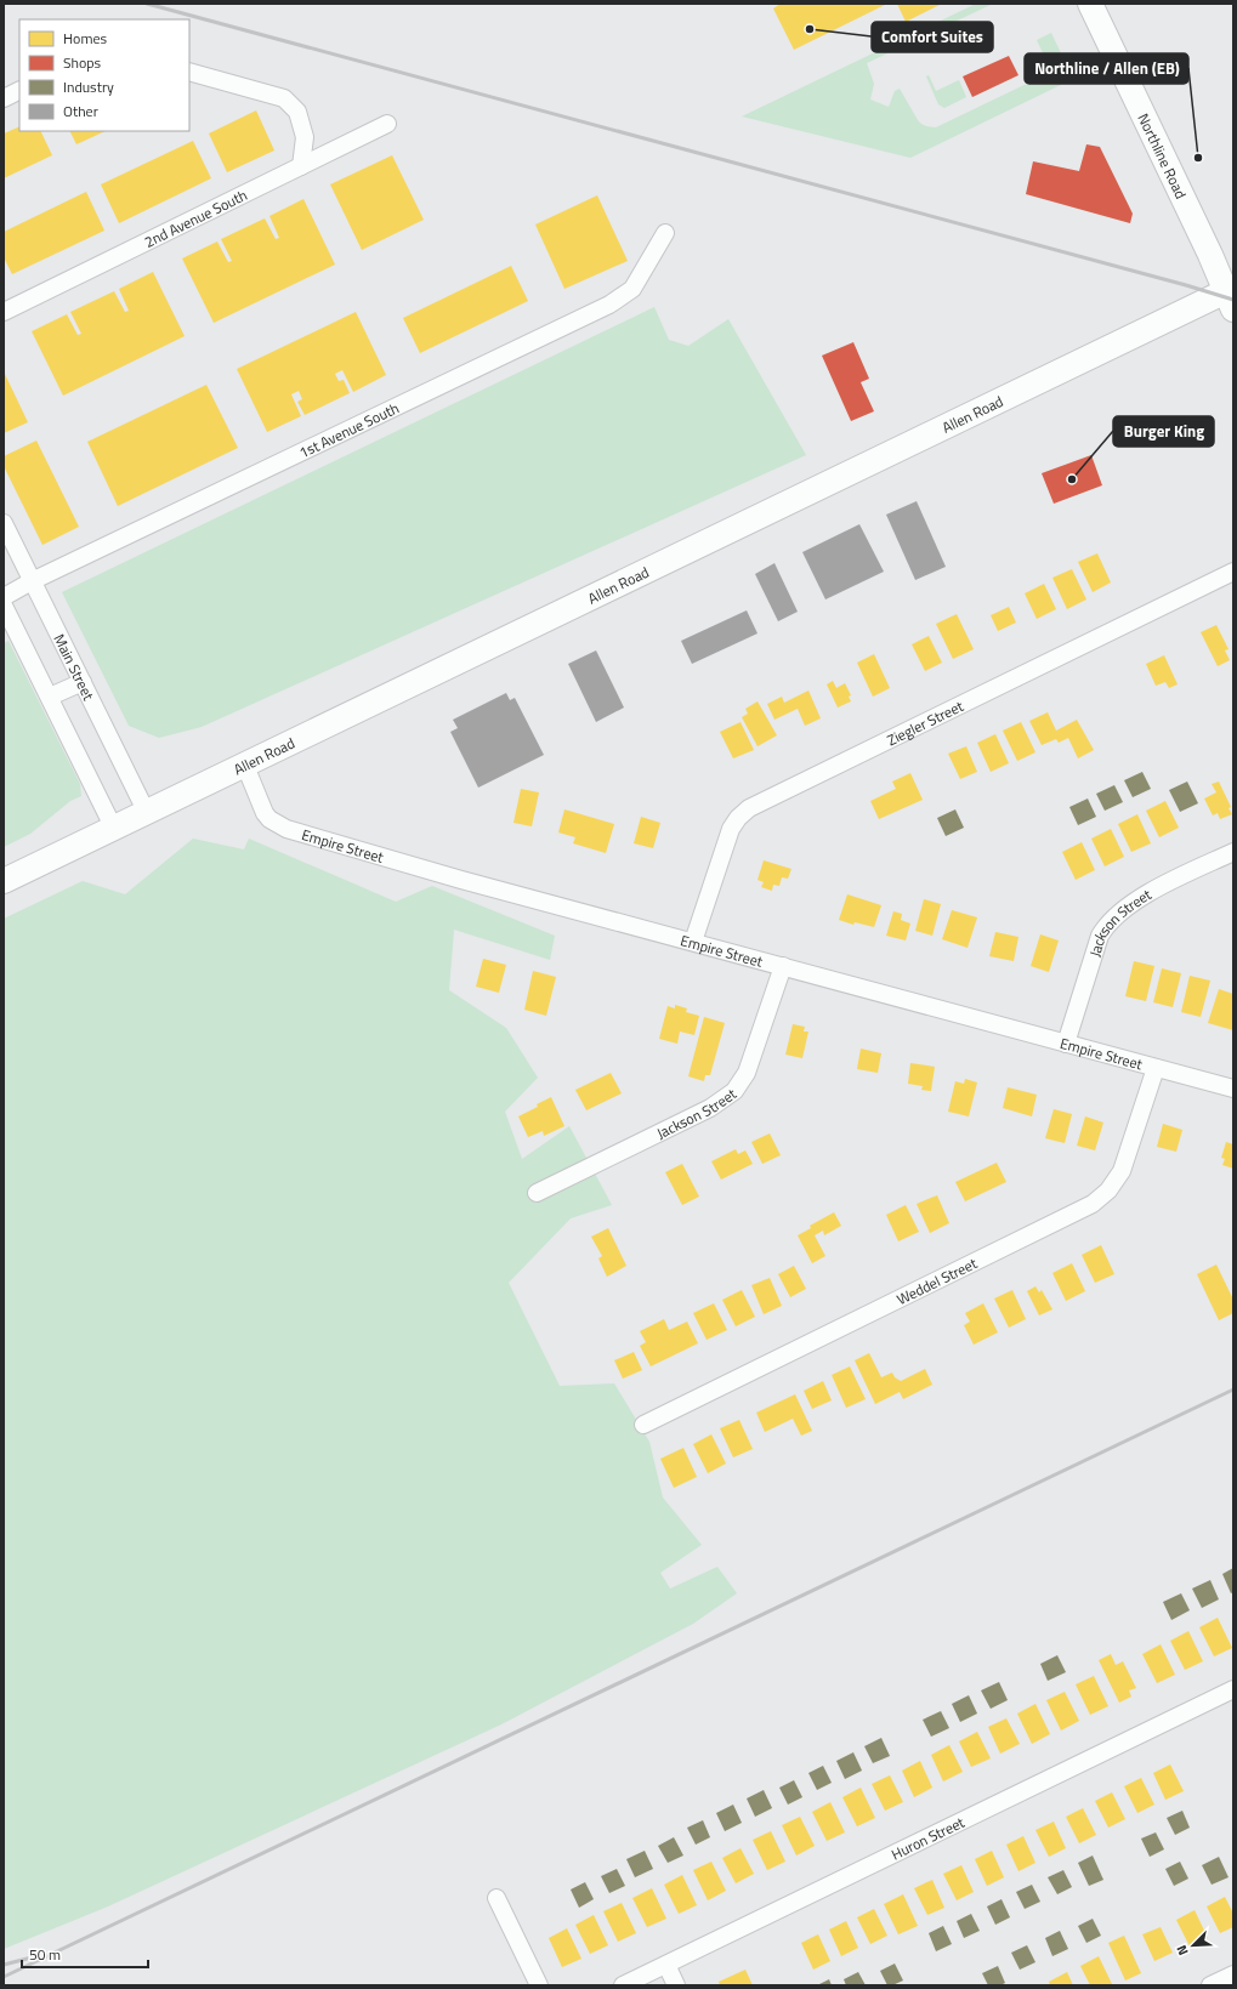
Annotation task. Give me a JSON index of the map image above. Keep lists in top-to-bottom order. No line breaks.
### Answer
{"streets":{"main road":["Northline Road","Allen Road"],"street":["2nd Avenue South","1st Avenue South","Main Street","Ziegler Street","Empire Street","Jackson Street","Weddel Street","Huron Street"]},"crossings":[["Northline Road","Allen Road"],["Allen Road","Main Street"],["Allen Road","Empire Street"],["1st Avenue South","Main Street"],["Ziegler Street","Empire Street"],["Empire Street","Jackson Street"],["Empire Street","Weddel Street"]],"places":["Comfort Suites","Northline / Allen (EB)","Burger King"],"legend":["Homes","Shops","Industry","Other"],"scale_bar":"50 m","north":"bottom left"}
